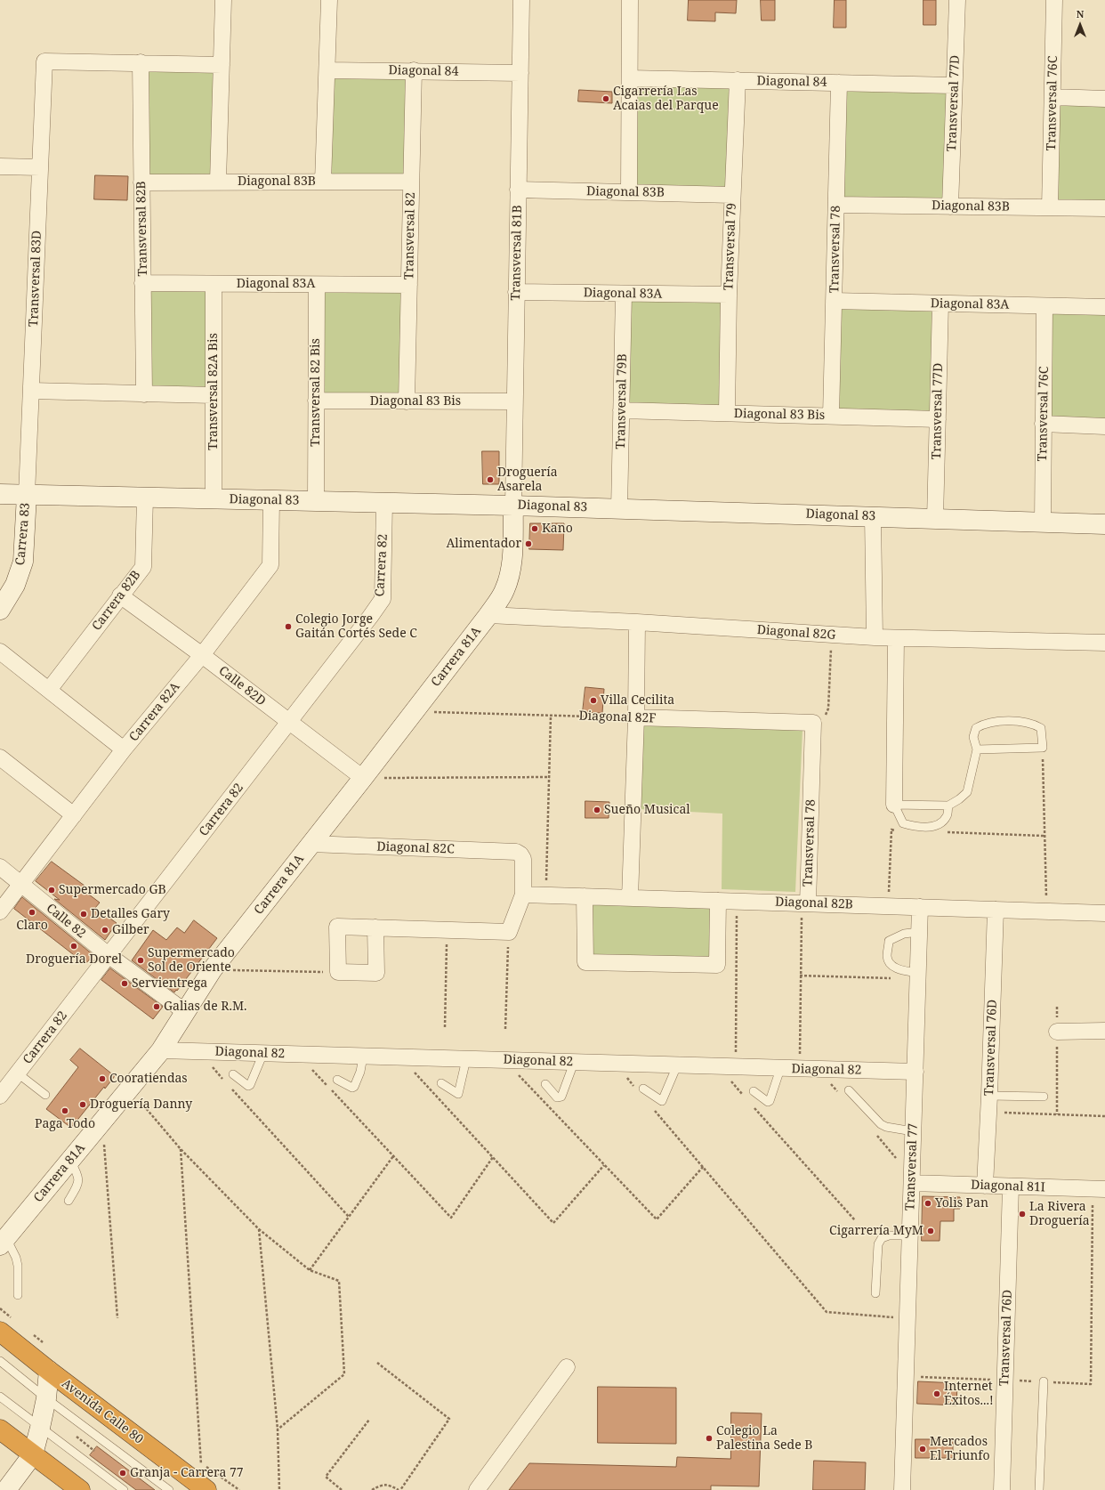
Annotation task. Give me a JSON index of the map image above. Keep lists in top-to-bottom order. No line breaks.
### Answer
{"streets":{"highway":["Avenida Calle 80"],"street":["Diagonal 84","Transversal 77D","Transversal 76C","Diagonal 83B","Transversal 82B","Transversal 82","Transversal 79","Transversal 78","Transversal 81B","Transversal 83D","Diagonal 83A","Transversal 82A Bis","Transversal 82 Bis","Diagonal 83 Bis","Transversal 79B","Diagonal 83","Carrera 83","Carrera 82","Carrera 82B","Diagonal 82G","Carrera 81A","Calle 82D","Carrera 82A","Diagonal 82F","Diagonal 82C","Diagonal 82B","Calle 82","Transversal 76D","Diagonal 82","Transversal 77","Diagonal 81I"]},"crossings":[["Diagonal 84","Transversal 77D"],["Diagonal 84","Transversal 82"],["Diagonal 84","Transversal 79"],["Diagonal 84","Transversal 78"],["Diagonal 84","Transversal 81B"],["Transversal 77D","Diagonal 83B"],["Transversal 77D","Diagonal 83A"],["Transversal 77D","Diagonal 83 Bis"],["Transversal 77D","Diagonal 83"],["Transversal 76C","Diagonal 83B"],["Transversal 76C","Diagonal 83A"],["Transversal 76C","Diagonal 83"],["Diagonal 83B","Transversal 82B"],["Diagonal 83B","Transversal 82"],["Diagonal 83B","Transversal 79"],["Diagonal 83B","Transversal 78"],["Diagonal 83B","Transversal 81B"],["Transversal 82B","Transversal 83D"],["Transversal 82B","Diagonal 83A"],["Transversal 82","Diagonal 83A"],["Transversal 82","Diagonal 83 Bis"],["Transversal 79","Diagonal 83A"],["Transversal 79","Diagonal 83 Bis"],["Transversal 78","Diagonal 83A"],["Transversal 78","Diagonal 83 Bis"],["Transversal 78","Diagonal 82F"],["Transversal 78","Diagonal 82B"],["Transversal 78","Diagonal 82"],["Transversal 81B","Diagonal 83A"],["Transversal 81B","Diagonal 83 Bis"],["Transversal 81B","Diagonal 83"],["Transversal 81B","Carrera 81A"],["Transversal 83D","Diagonal 83"],["Transversal 83D","Carrera 83"],["Diagonal 83A","Transversal 82A Bis"],["Diagonal 83A","Transversal 82 Bis"],["Diagonal 83A","Transversal 79B"],["Transversal 82A Bis","Diagonal 83"],["Transversal 82 Bis","Diagonal 83 Bis"],["Transversal 82 Bis","Diagonal 83"],["Diagonal 83 Bis","Transversal 79B"],["Transversal 79B","Diagonal 83"],["Diagonal 83","Carrera 83"],["Diagonal 83","Carrera 82"],["Diagonal 83","Carrera 82B"],["Diagonal 83","Carrera 81A"],["Diagonal 83","Carrera 82A"],["Carrera 82","Calle 82D"],["Carrera 82","Calle 82"],["Carrera 82B","Calle 82D"],["Diagonal 82G","Carrera 81A"],["Carrera 81A","Calle 82D"],["Carrera 81A","Diagonal 82C"],["Carrera 81A","Calle 82"],["Carrera 81A","Diagonal 82"],["Calle 82D","Carrera 82A"],["Carrera 82A","Calle 82"],["Diagonal 82C","Diagonal 82B"],["Diagonal 82B","Transversal 76D"],["Diagonal 82B","Transversal 77"],["Transversal 76D","Diagonal 81I"],["Diagonal 82","Transversal 77"],["Transversal 77","Diagonal 81I"]],"places":["Cigarrería Las Acaias del Parque","Droguería Asarela","Kano","Alimentador","Colegio Jorge Gaitán Cortés Sede C","Villa Cecilita","Sueño Musical","Supermercado GB","Claro","Detalles Gary","Gilber","Droguería Dorel","Supermercado Sol de Oriente","Servientrega","Galias de R.M.","Cooratiendas","Droguería Danny","Paga Todo","Yolis Pan","La Rivera Droguería","Cigarrería MyM","Internet Éxitos...!","Colegio La Palestina Sede B","Mercados El Triunfo","Granja - Carrera 77"],"north":"top"}
